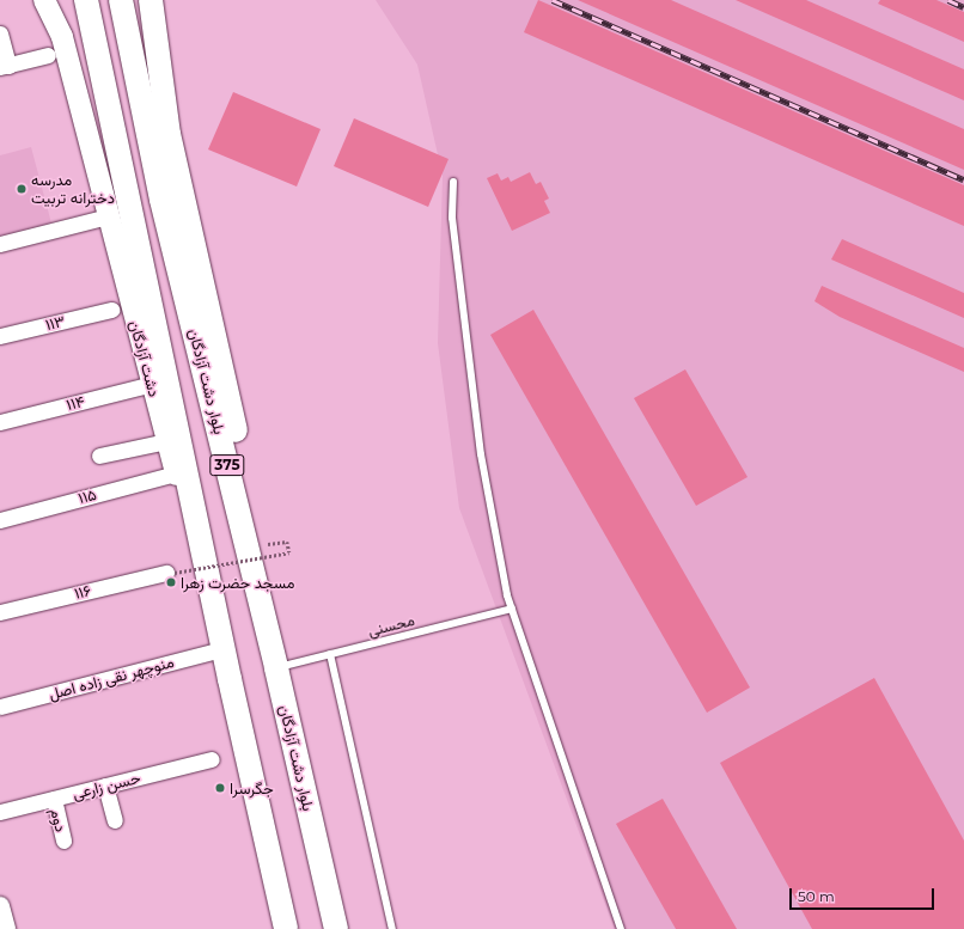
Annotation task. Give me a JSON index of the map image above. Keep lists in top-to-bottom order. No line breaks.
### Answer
{"streets":{"main road":["دشت آزادگان","بلوار دشت آزادگان","375"],"street":["۱۱۳","۱۱۴","۱۱۵","۱۱۶","منوچهر نقی‌ زاده اصل","حسن زارعی","دوم"],"lane":["محسنی"]},"crossings":[["دشت آزادگان","۱۱۴"],["دشت آزادگان","375"],["دشت آزادگان","۱۱۵"],["دشت آزادگان","منوچهر نقی‌ زاده اصل"],["بلوار دشت آزادگان","محسنی"],["حسن زارعی","دوم"]],"places":["مدرسه دخترانه تربیت","مسجد حضرت زهرا","جگرسرا"],"scale_bar":"50 m"}
